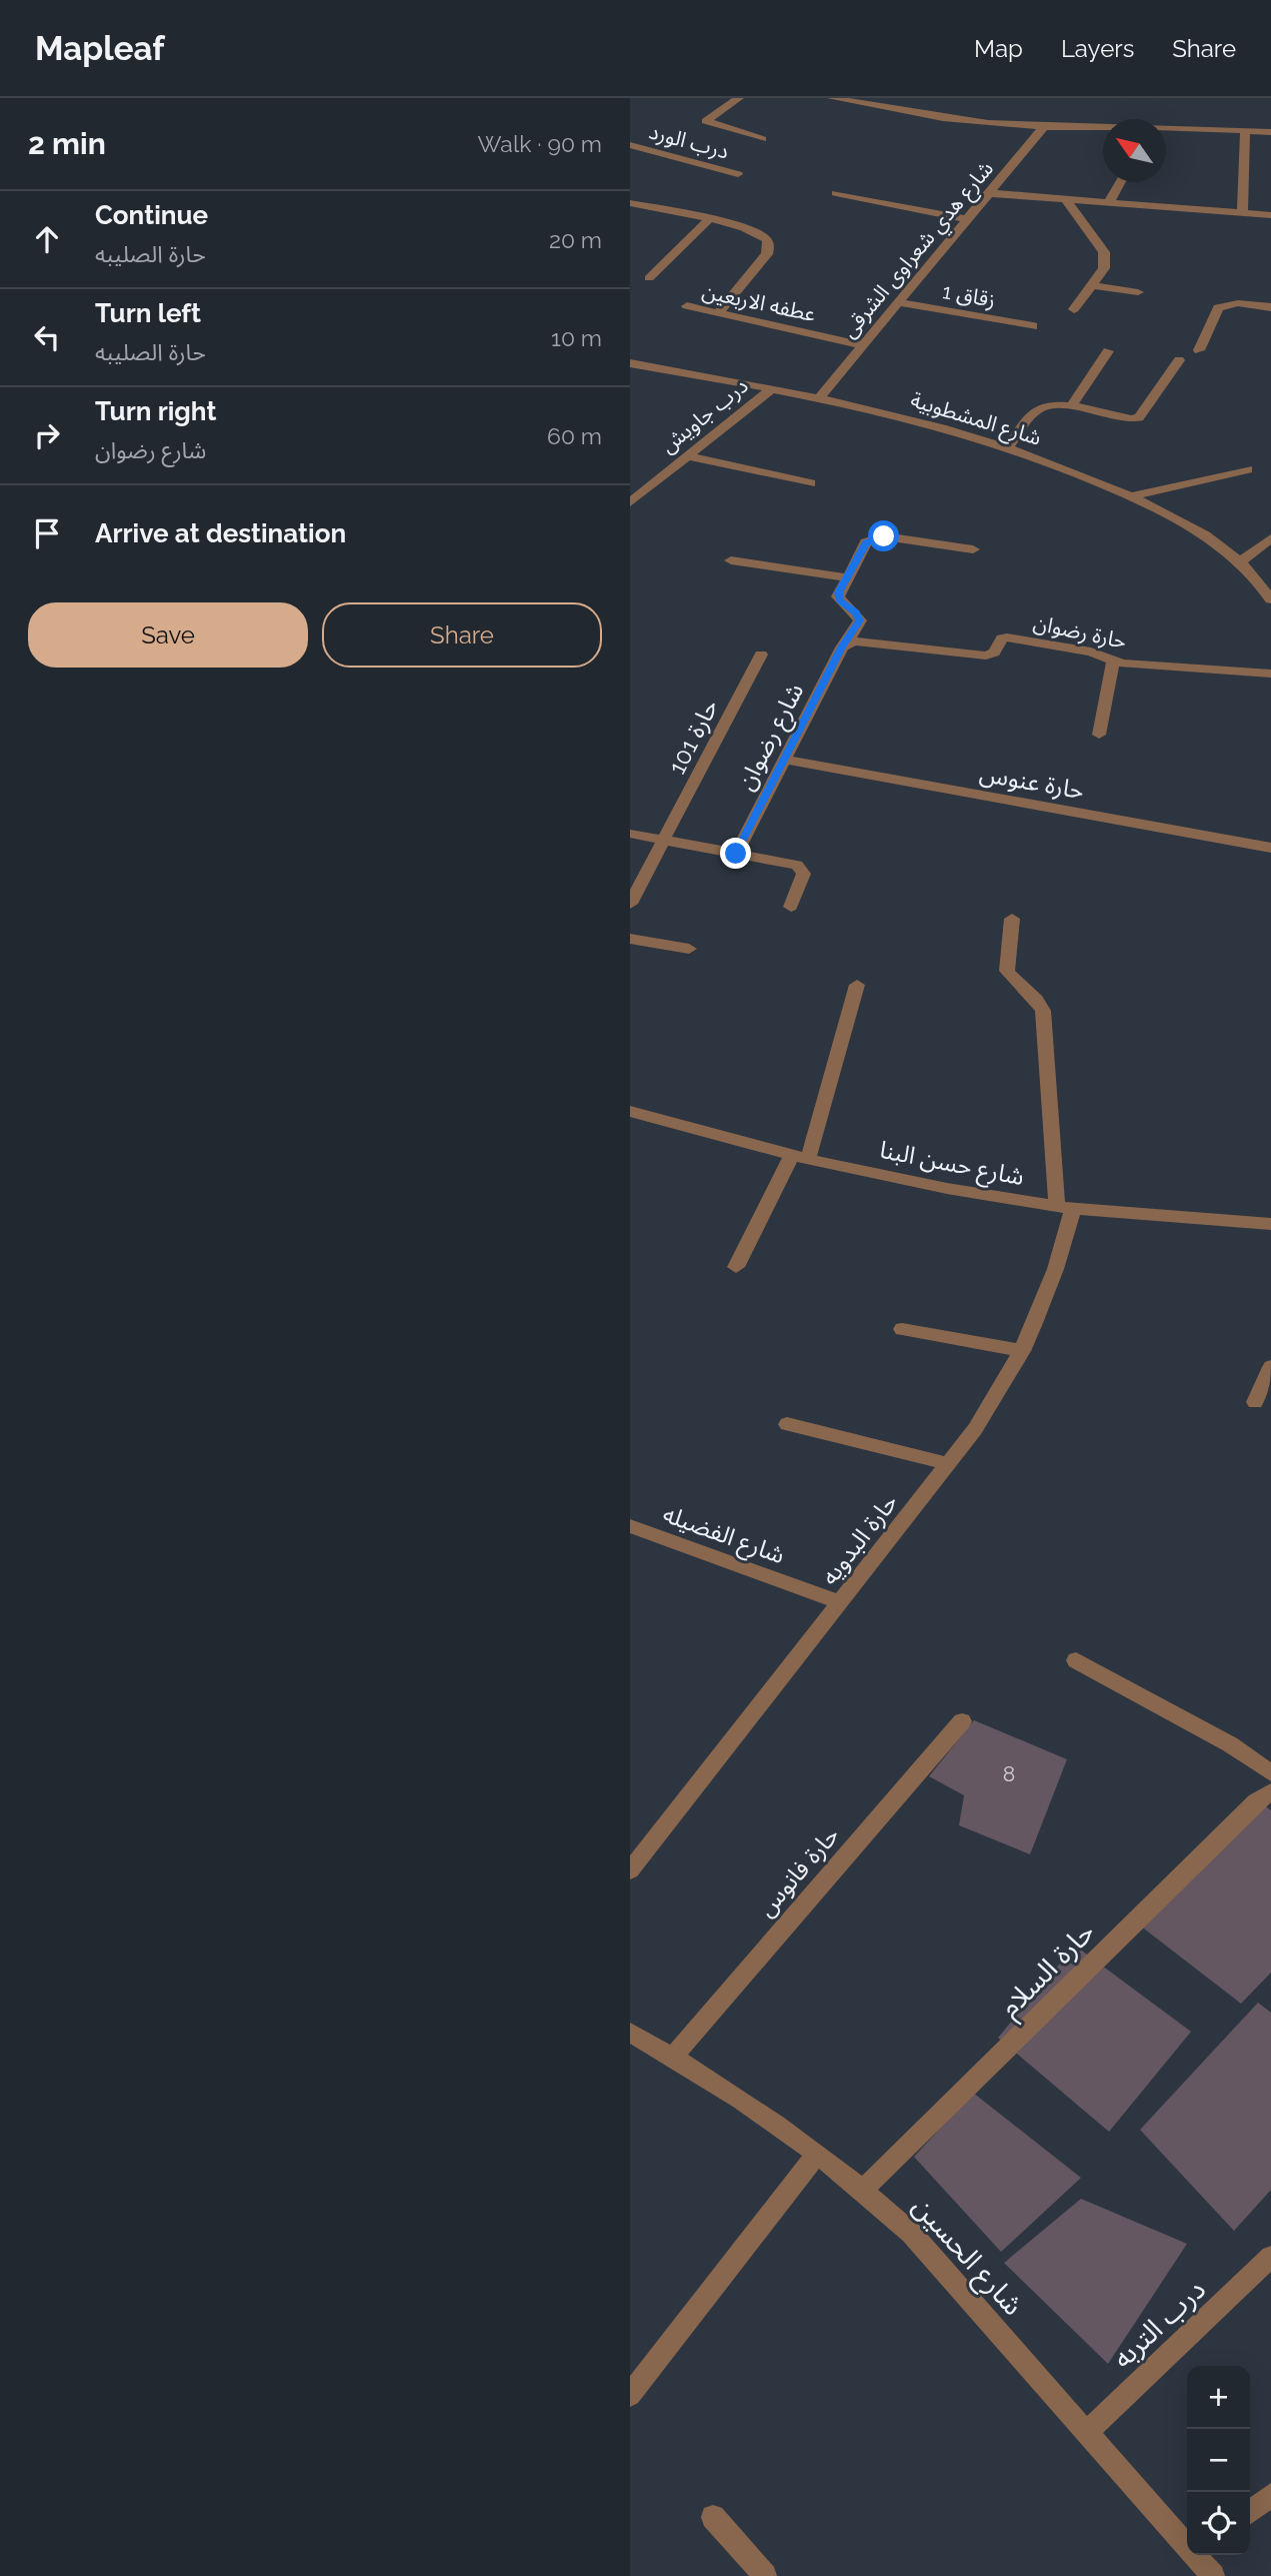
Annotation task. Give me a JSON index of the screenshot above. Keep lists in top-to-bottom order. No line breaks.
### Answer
{"streets":{"street":["درب الورد","شارع هدي شعراوى الشرقى","زقاق 1","عطفه الاربعين","درب جاويش","شارع المشطوبية","حارة رضوان","حارة 101","شارع رضوان","حارة عنوس","شارع حسن البنا","شارع الفضيله","حارة البدويه","حارة فانوس","حارة السلام","شارع الحسين","درب التربه"]},"crossings":[["شارع هدي شعراوى الشرقى","زقاق 1"],["شارع هدي شعراوى الشرقى","عطفه الاربعين"],["شارع هدي شعراوى الشرقى","شارع المشطوبية"],["درب جاويش","شارع المشطوبية"],["حارة رضوان","شارع رضوان"],["شارع رضوان","حارة عنوس"],["شارع حسن البنا","حارة البدويه"],["شارع الفضيله","حارة البدويه"],["حارة فانوس","شارع الحسين"],["حارة السلام","شارع الحسين"],["شارع الحسين","درب التربه"]],"house_numbers":["8"],"north":"top left","page":{"header":"Mapleaf","nav":["Map","Layers","Share"],"heading":["2 min","Walk · 90 m"],"list":[["Continue","حارة الصليبه","20 m"],["Turn left","حارة الصليبه","10 m"],["Turn right","شارع رضوان","60 m"],"Arrive at destination"],"buttons":["Save","Share"],"map_buttons":["+","−"]}}
